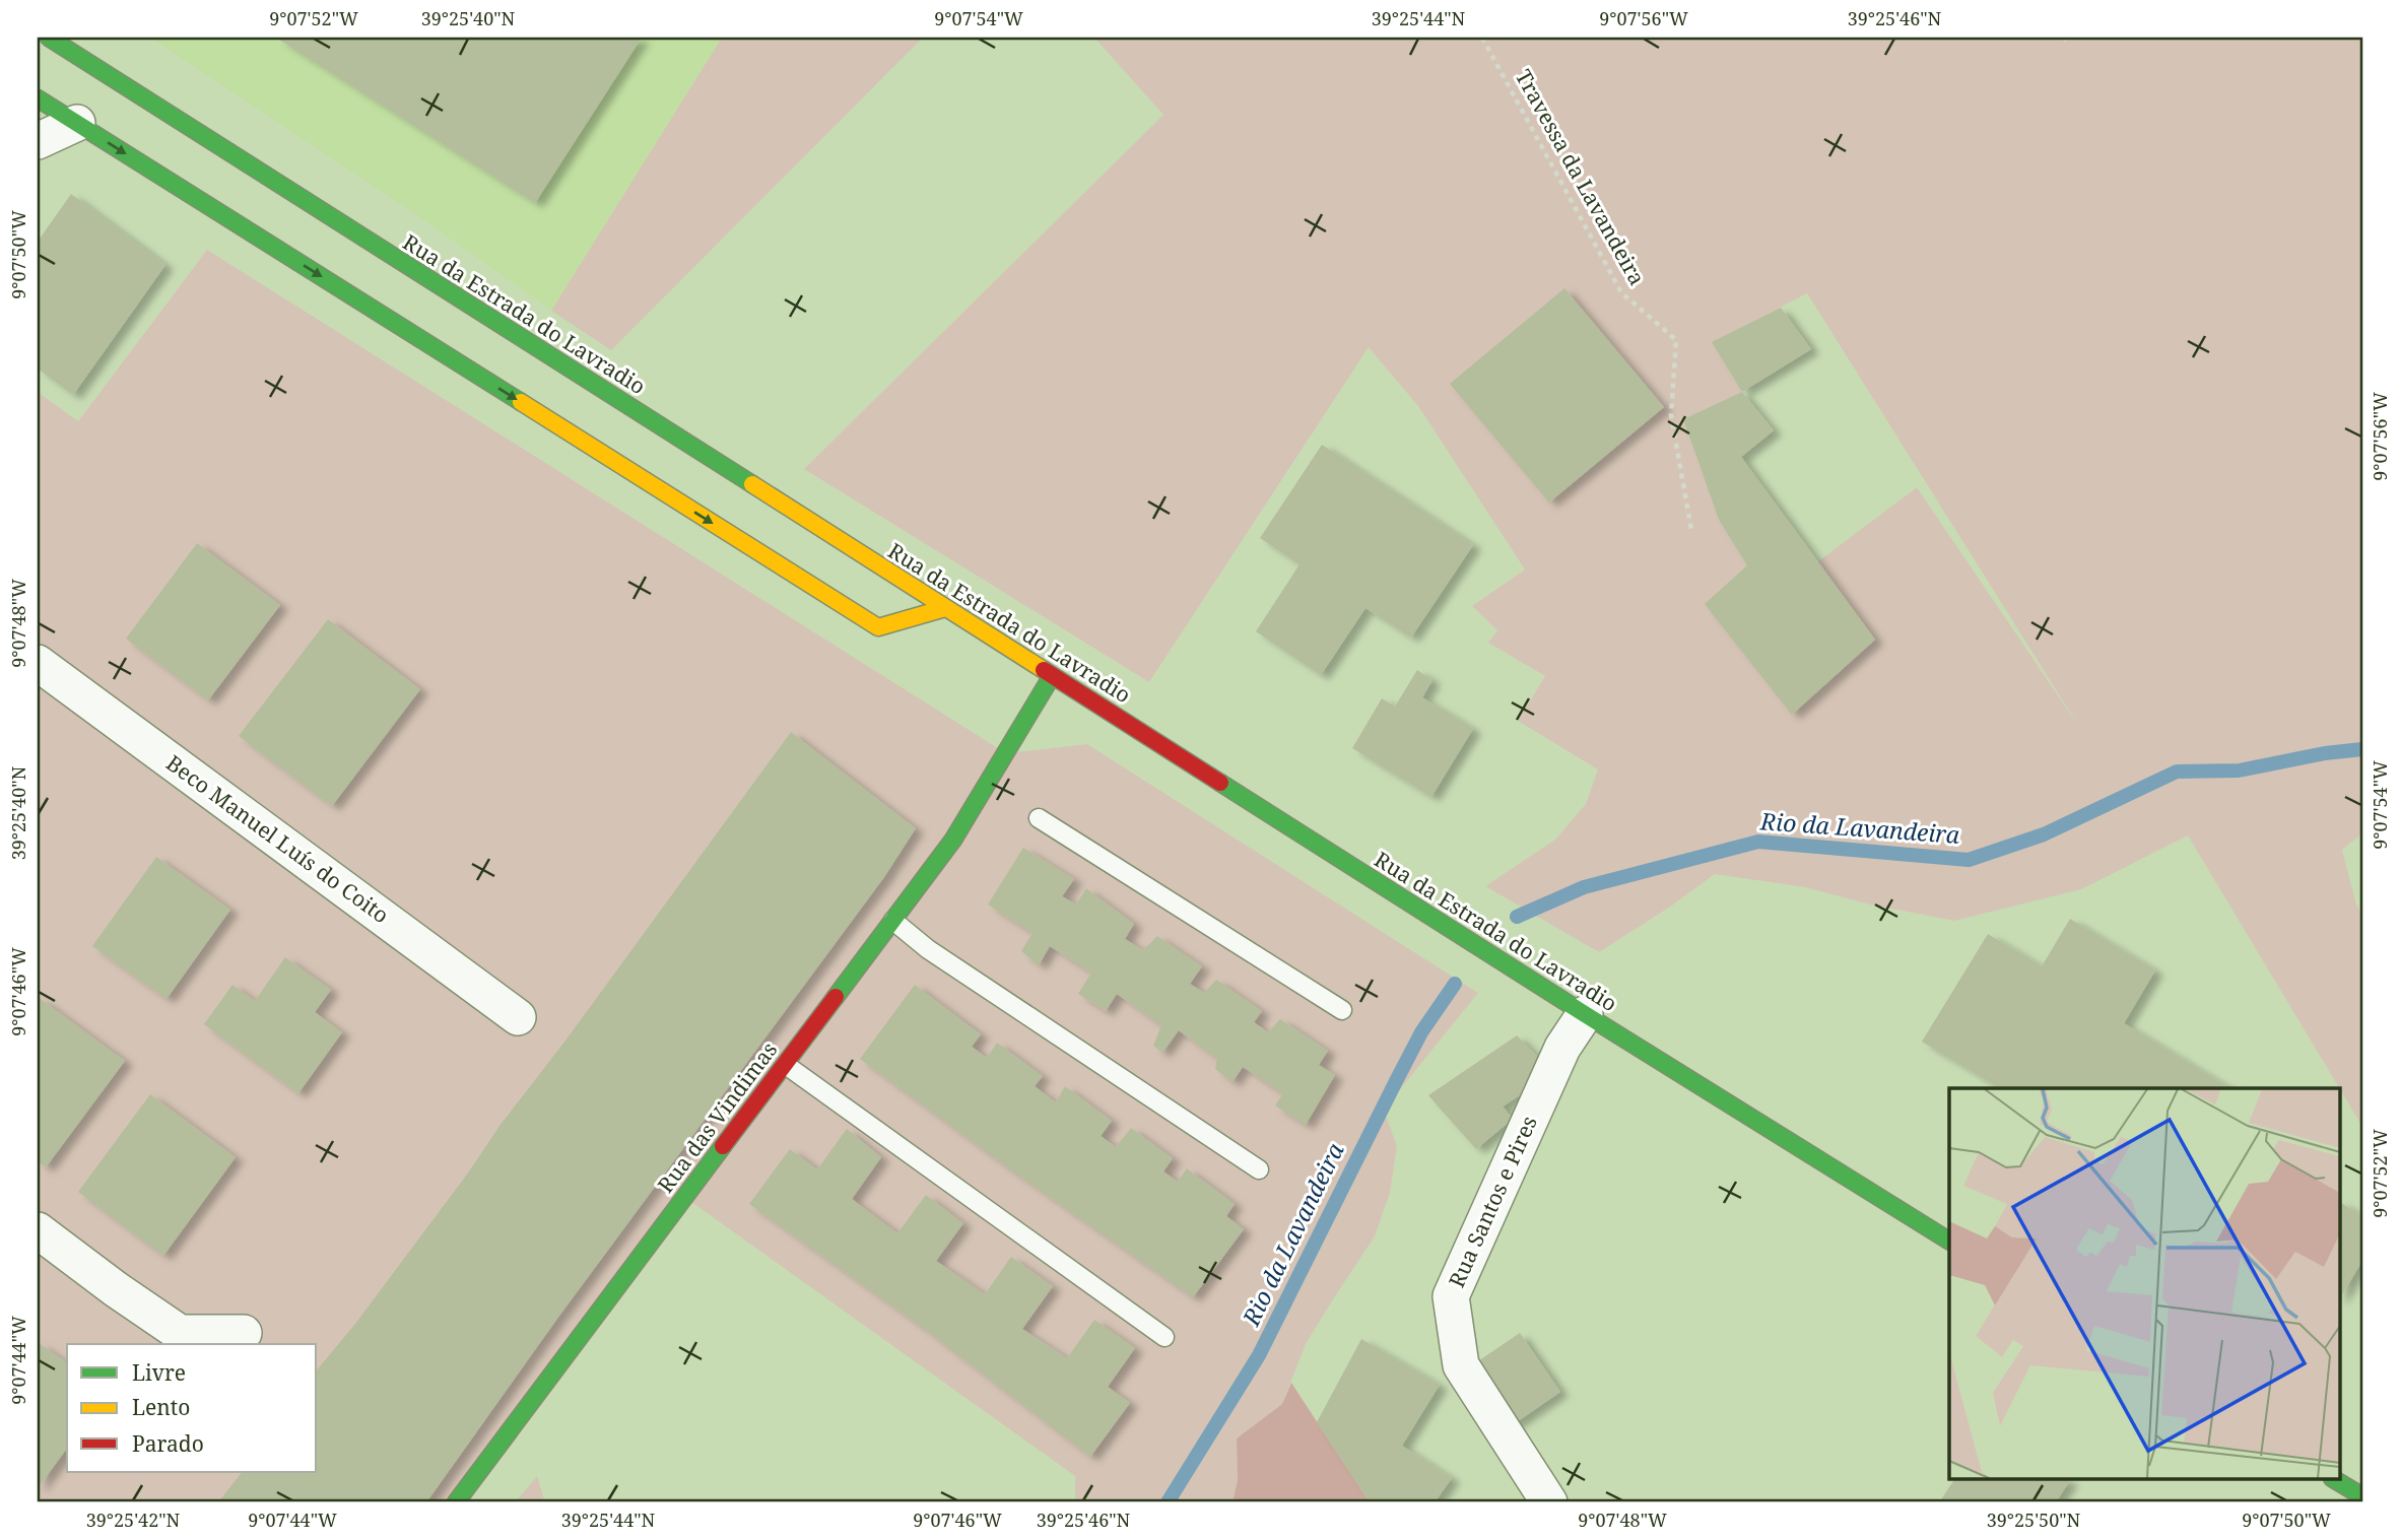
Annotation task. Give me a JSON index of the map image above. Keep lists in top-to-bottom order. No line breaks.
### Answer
{"streets":{"main road":["Rua da Estrada do Lavradio","Rua das Vindimas"],"street":["Beco Manuel Luís do Coito","Rua Santos e Pires"],"path":["Travessa da Lavandeira"]},"crossings":[["Rua da Estrada do Lavradio","Rua das Vindimas"],["Rua da Estrada do Lavradio","Rua Santos e Pires"]],"water":["Rio da Lavandeira"],"legend":["Livre","Lento","Parado"],"coordinates":["9°07'52\"W","39°25'40\"N","9°07'54\"W","39°25'44\"N","9°07'56\"W","39°25'46\"N","9°07'50\"W","9°07'48\"W","9°07'46\"W","9°07'44\"W","39°25'42\"N","39°25'50\"N"]}
